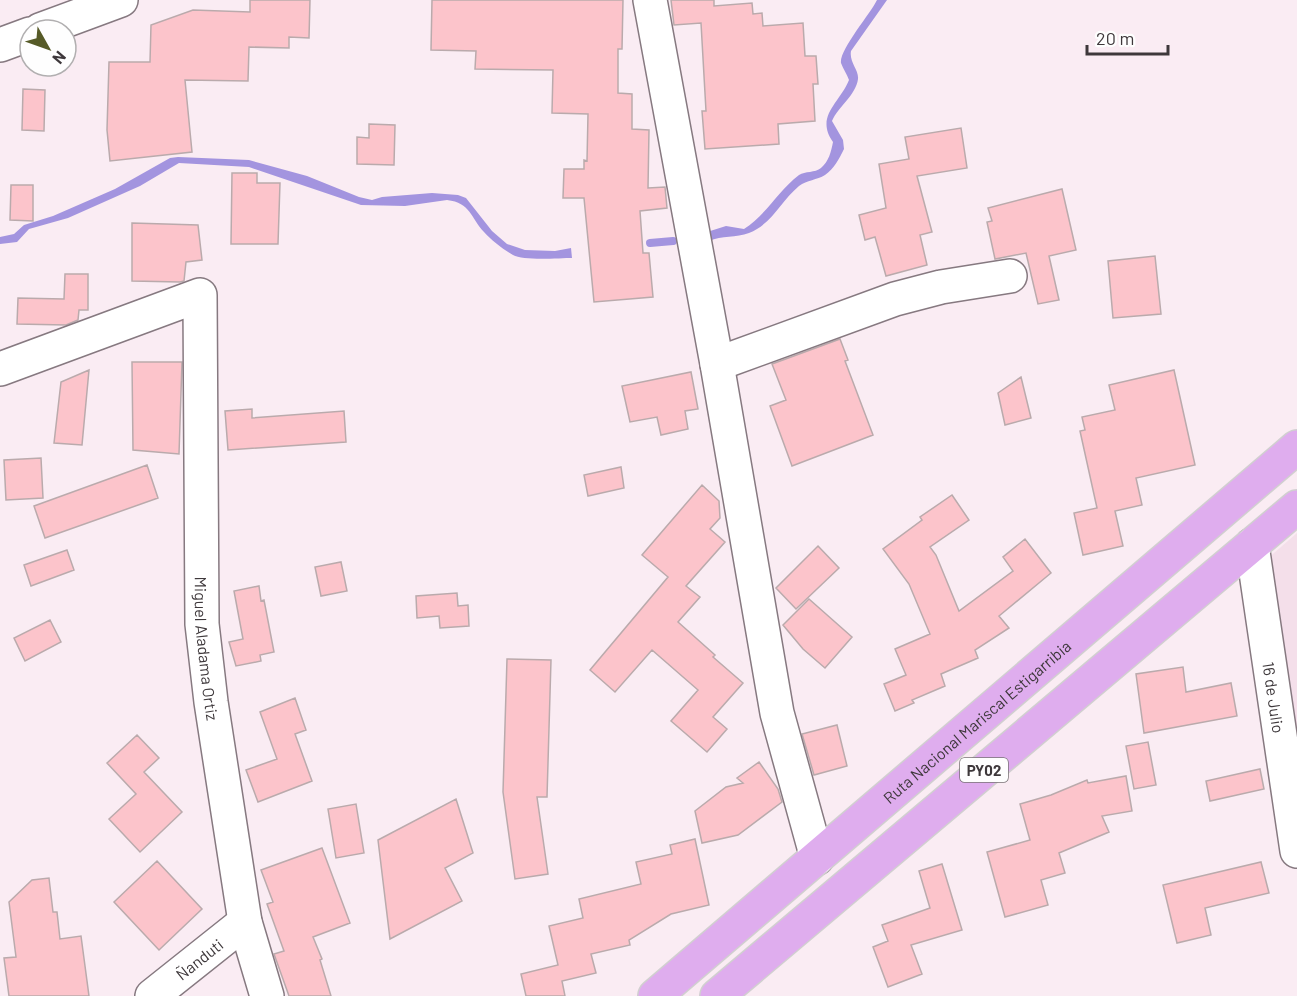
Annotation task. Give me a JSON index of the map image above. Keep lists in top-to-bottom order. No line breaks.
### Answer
{"streets":{"highway":["Ruta Nacional Mariscal Estigarribia","PY02"],"street":["Miguel Aladama Ortiz","16 de Julio","Ñanduti"]},"crossings":[["Miguel Aladama Ortiz","Ñanduti"],["16 de Julio","PY02"]],"scale_bar":"20 m","north":"bottom right"}
